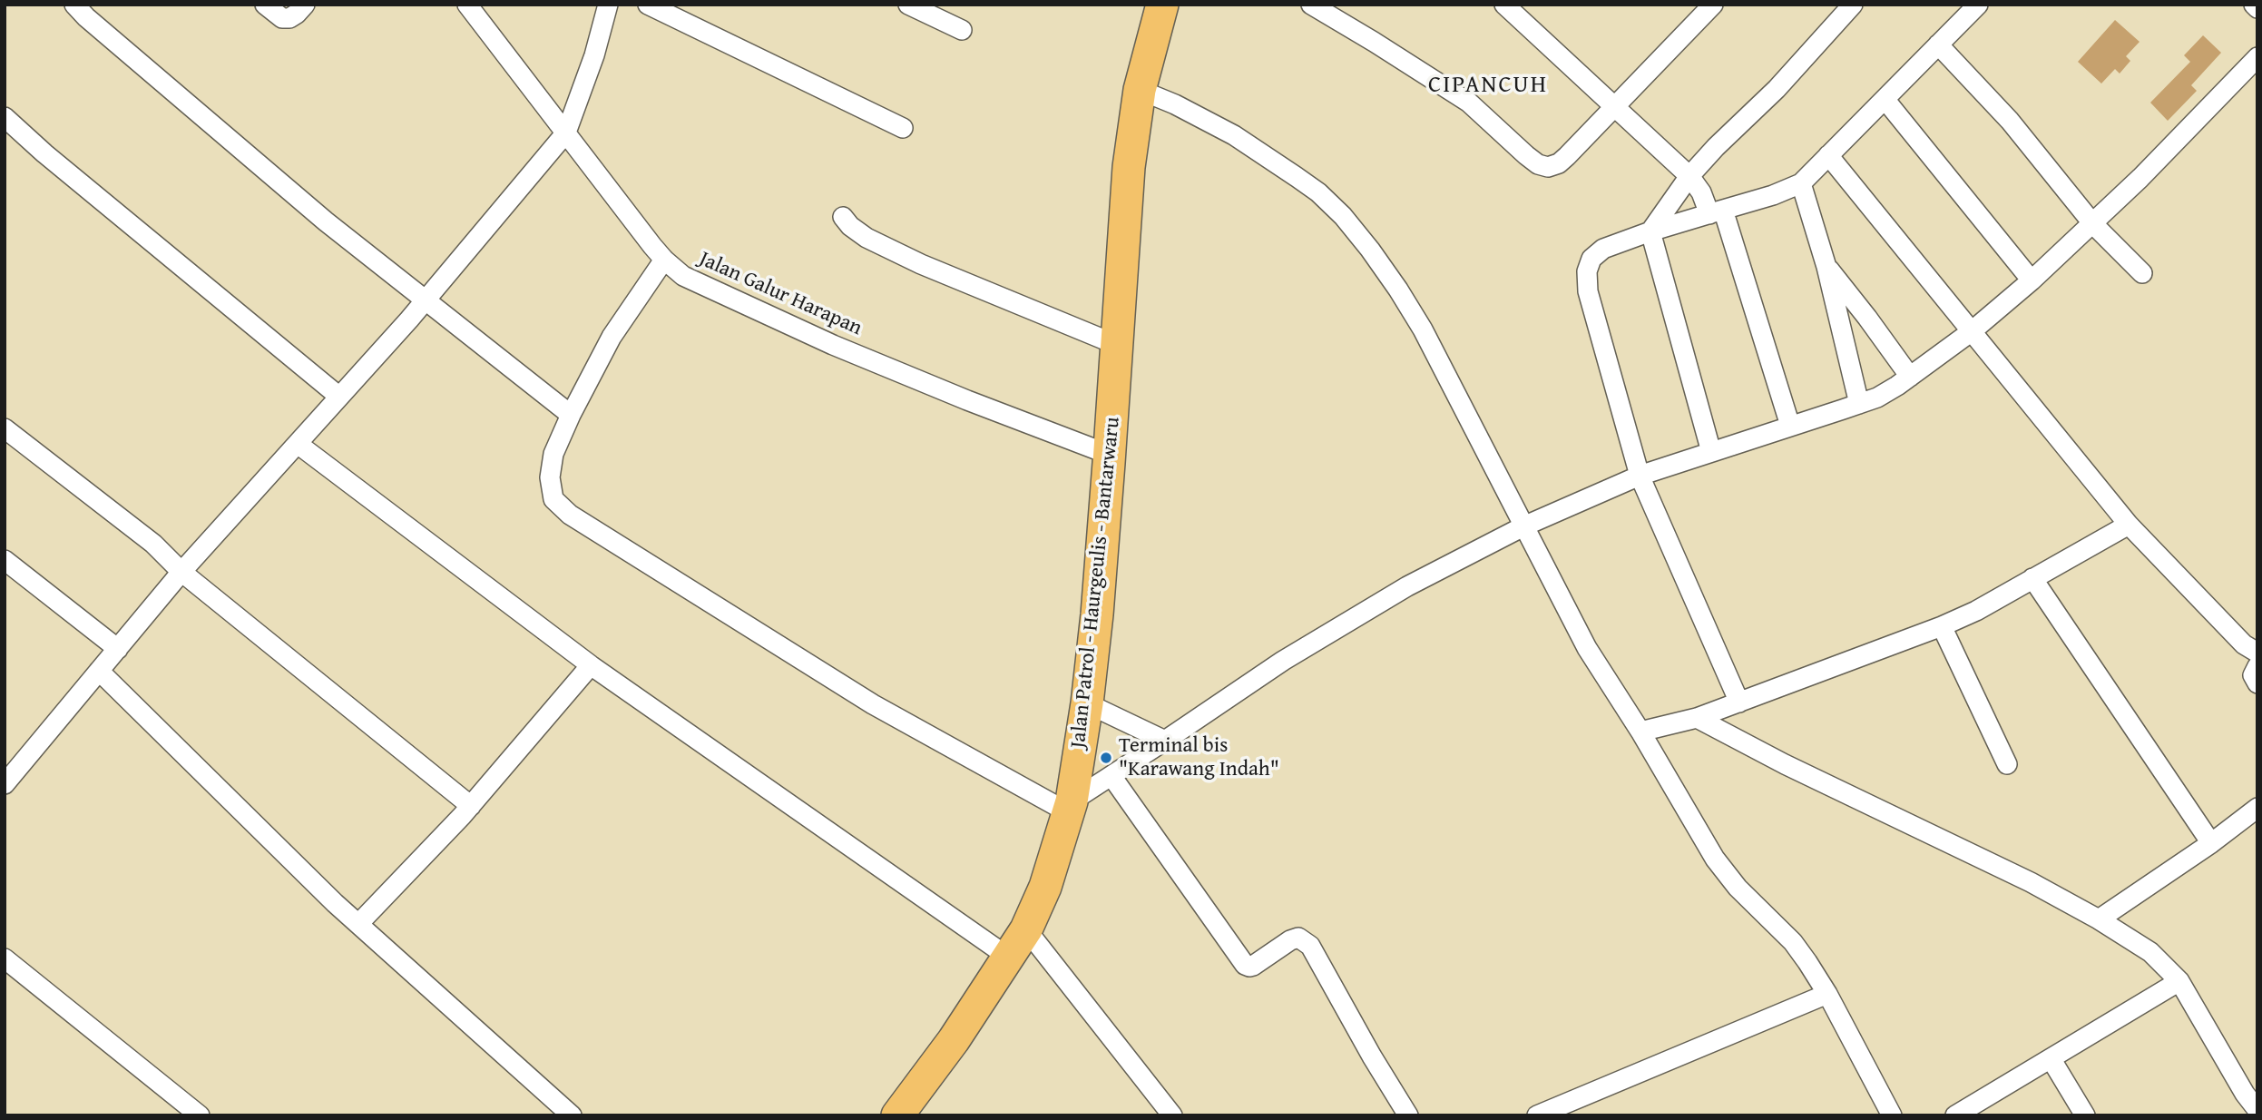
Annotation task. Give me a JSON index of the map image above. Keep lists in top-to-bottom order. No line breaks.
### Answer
{"streets":{"main road":["Jalan Patrol - Haurgeulis - Bantarwaru"],"street":["Jalan Galur Harapan"]},"crossings":[["Jalan Galur Harapan","Jalan Patrol - Haurgeulis - Bantarwaru"]],"districts":["CIPANCUH"],"places":["Terminal bis \"Karawang Indah\""]}
